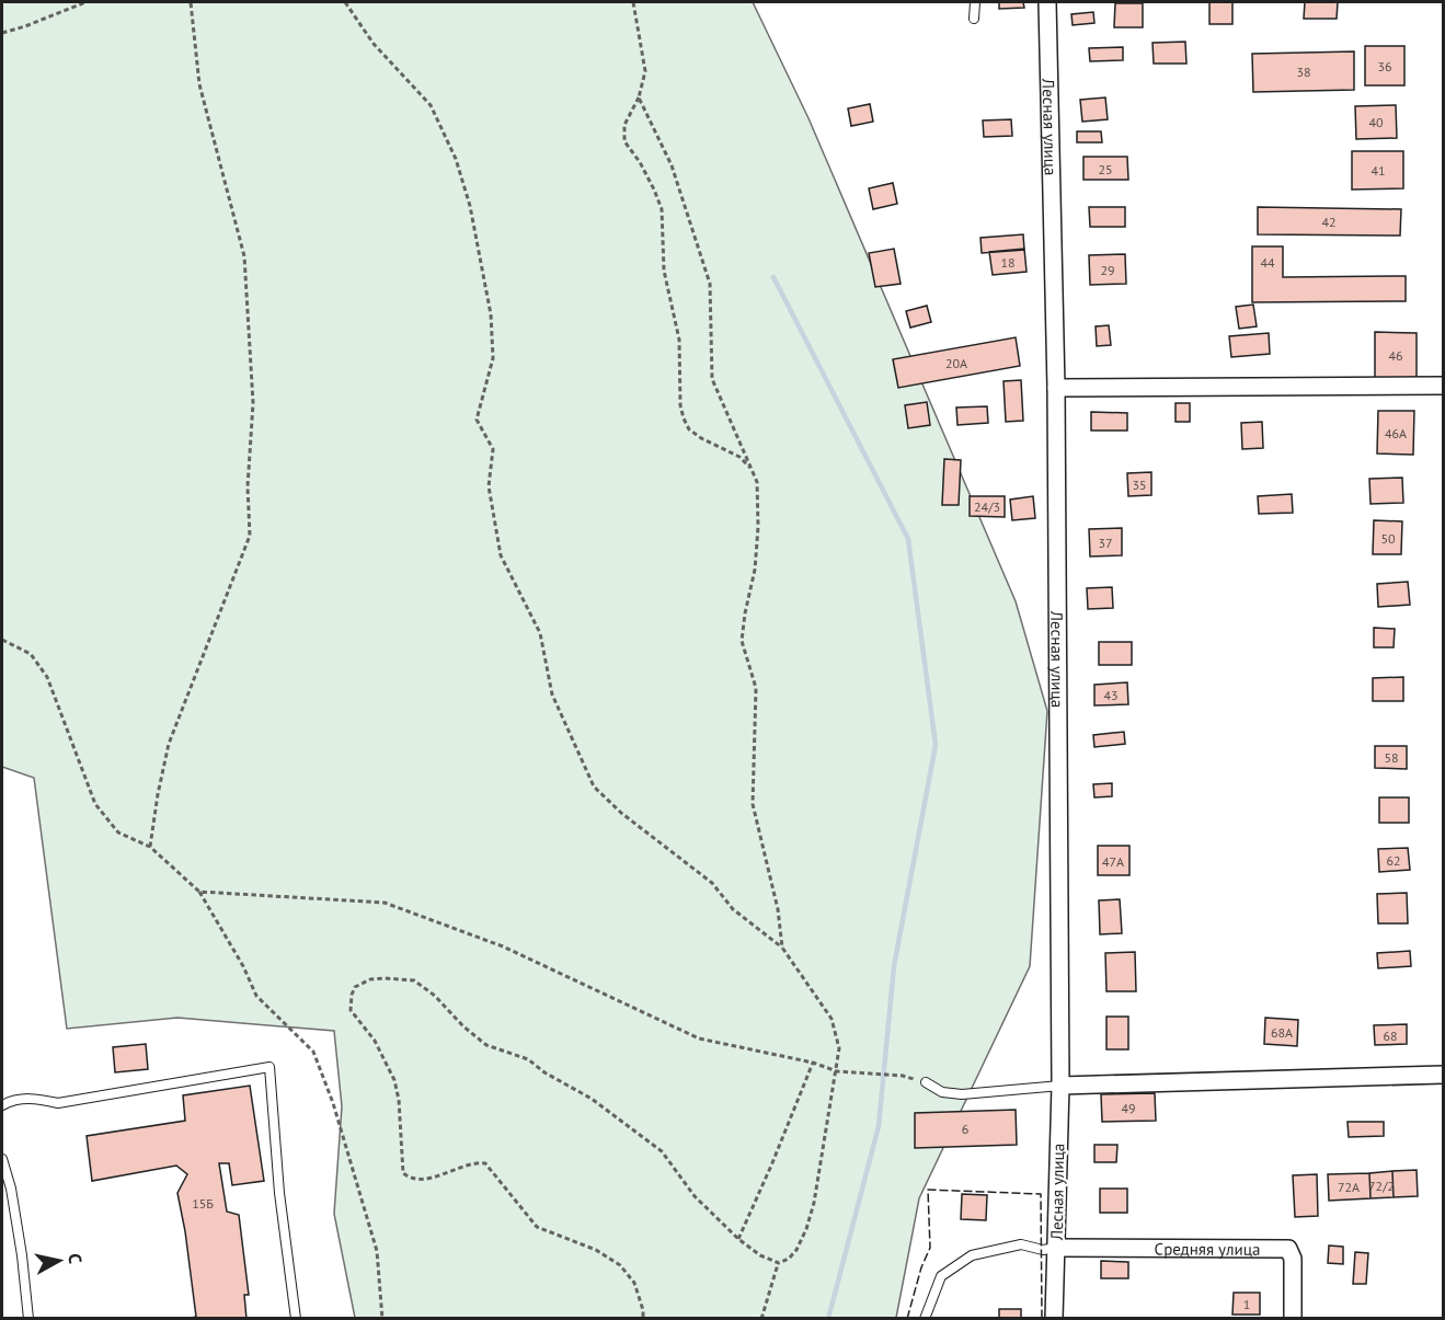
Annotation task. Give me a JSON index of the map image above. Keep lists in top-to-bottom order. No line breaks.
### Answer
{"streets":{"street":["Лесная улица","Средняя улица"]},"crossings":[["Лесная улица","Средняя улица"]],"house_numbers":["36","38","40","25","41","42","18","44","29","46","20А","46А","35","24/3","50","37","43","58","62","47А","68А","68","49","6","72/2","72А","15Б","1"],"north":"right"}
